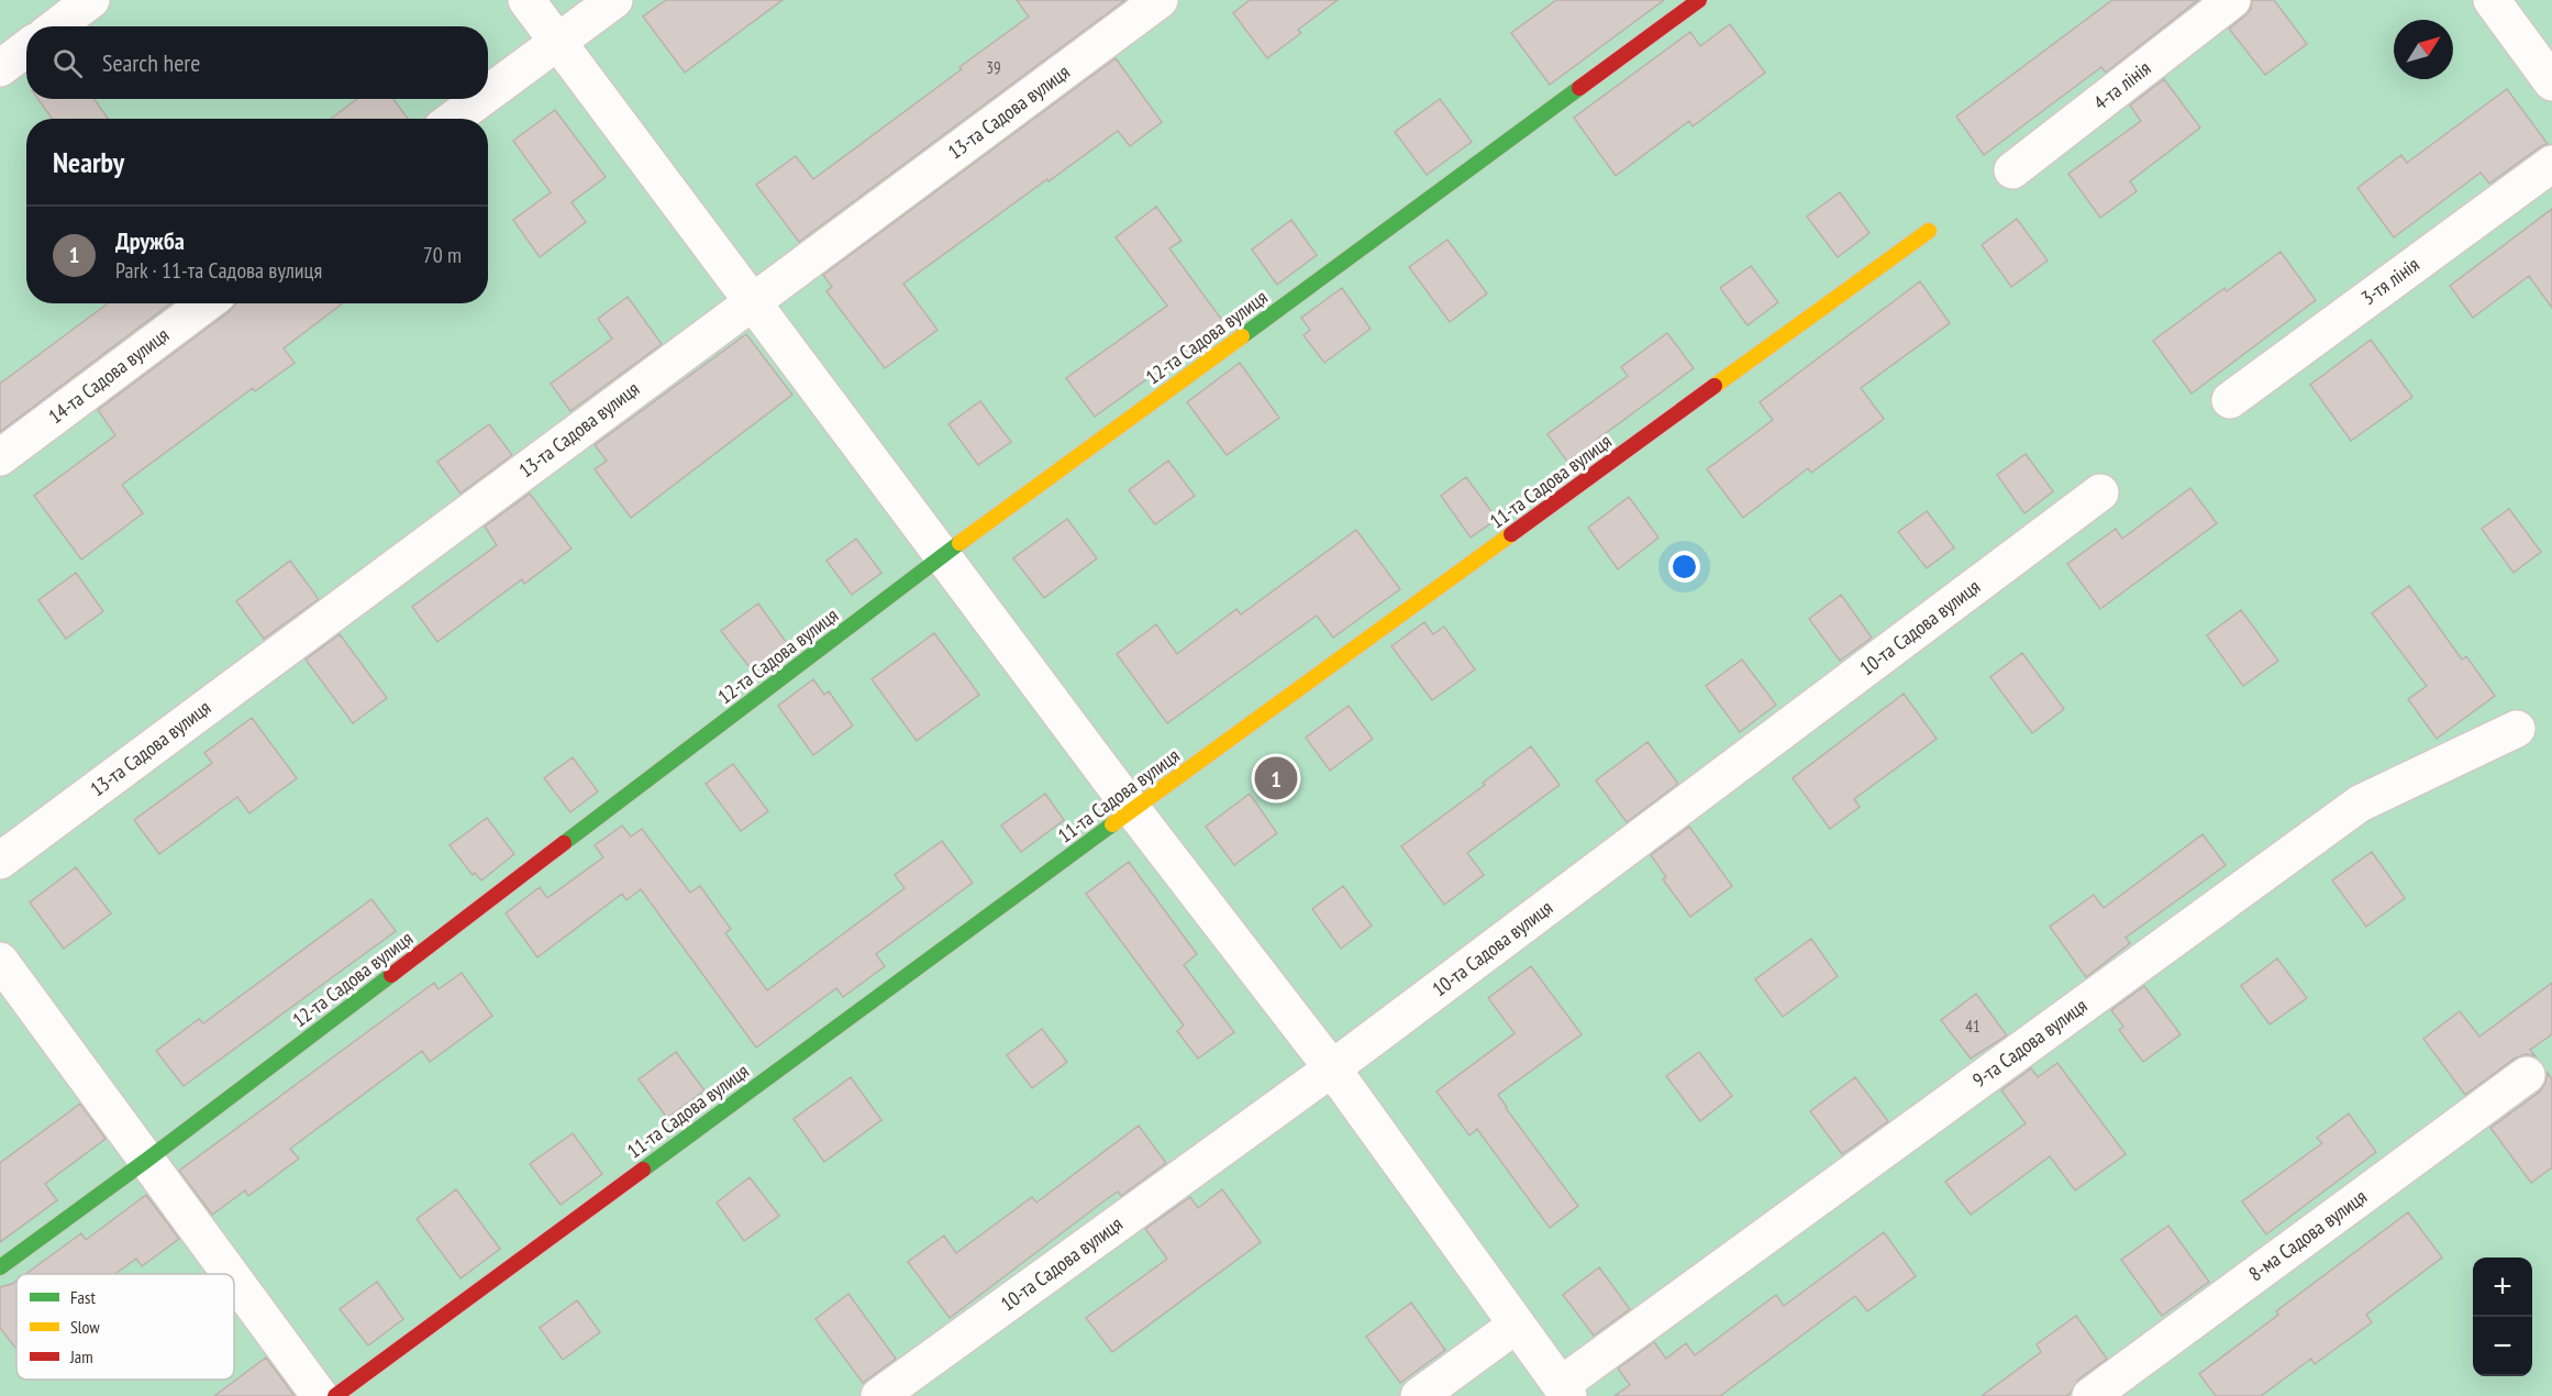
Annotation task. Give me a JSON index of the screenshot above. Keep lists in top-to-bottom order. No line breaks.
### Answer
{"streets":{"street":["4-та лінія","13-та Садова вулиця","3-тя лінія","12-та Садова вулиця","14-та Садова вулиця","11-та Садова вулиця","10-та Садова вулиця","9-та Садова вулиця","8-ма Садова вулиця"]},"house_numbers":["39","41"],"legend":["Fast","Slow","Jam"],"north":"top right","page":{"search":"Search here","heading":"Nearby","list":[{"mark":"1","name":"Дружба","note":"Park · 11-та Садова вулиця","value":"70 m"}],"pins":"1","map_buttons":["+","−"]}}
